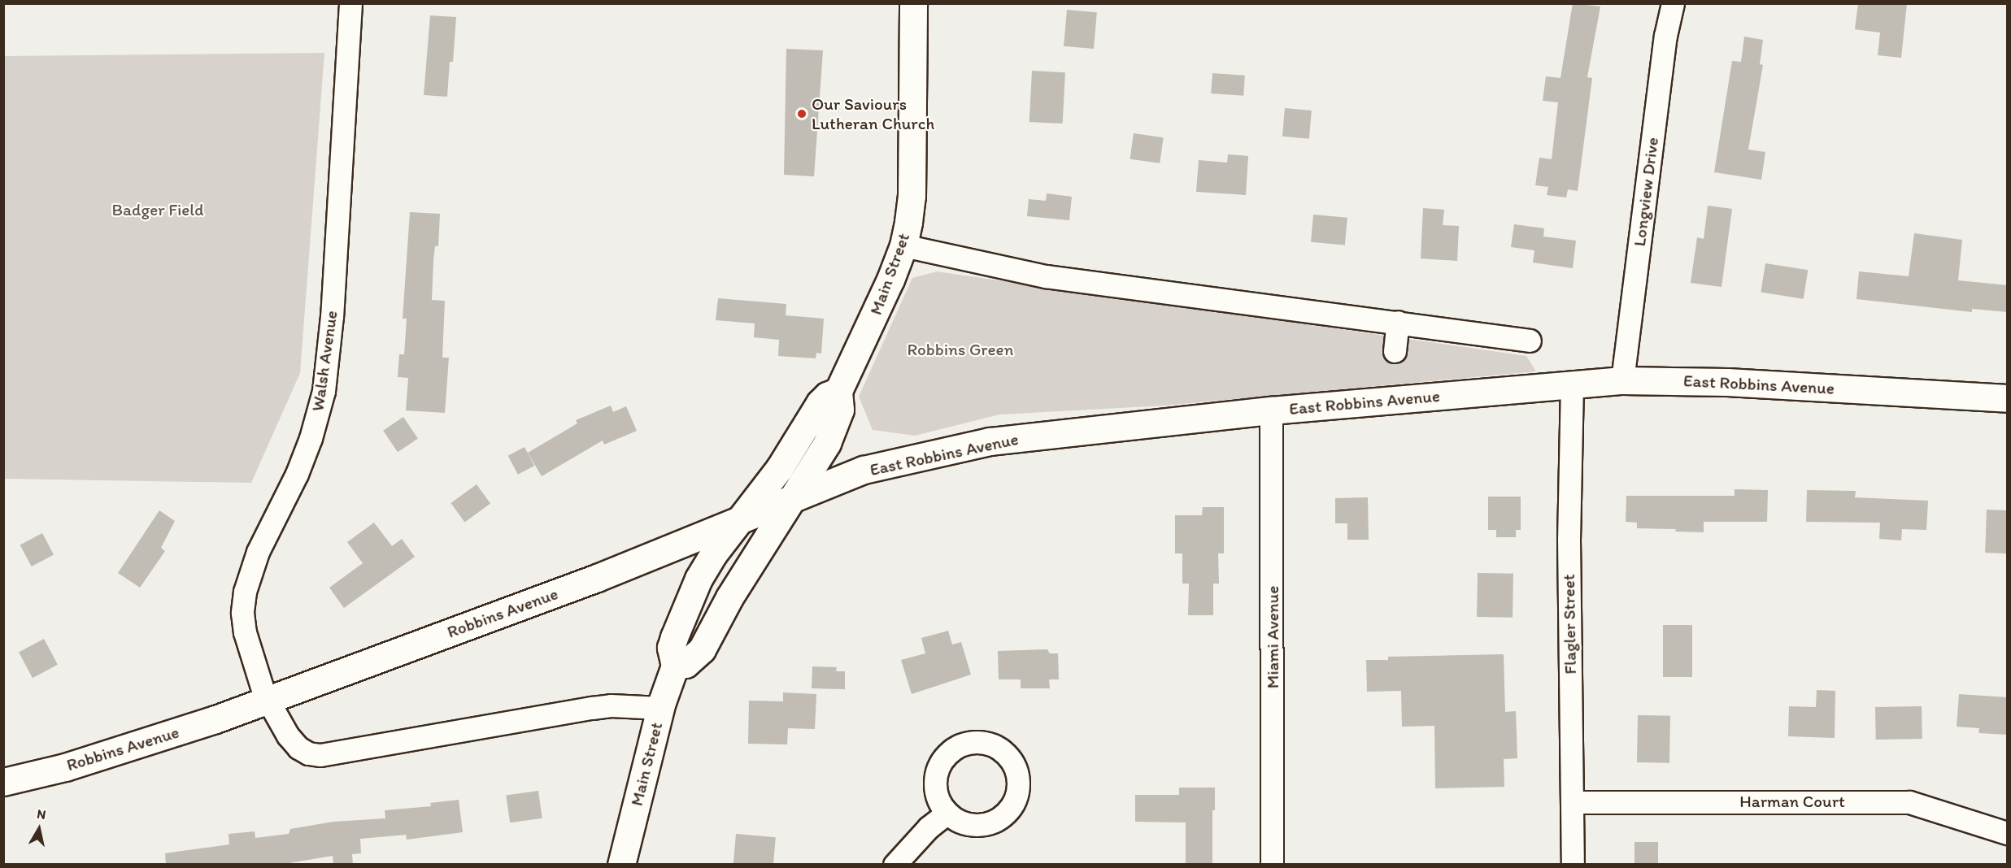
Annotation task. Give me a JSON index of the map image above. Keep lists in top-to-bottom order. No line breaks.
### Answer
{"streets":{"main road":["Main Street","East Robbins Avenue","Robbins Avenue"],"street":["Longview Drive","Walsh Avenue","Flagler Street","Miami Avenue","Harman Court"]},"crossings":[["Longview Drive","East Robbins Avenue"],["Walsh Avenue","Robbins Avenue"],["East Robbins Avenue","Robbins Avenue"],["East Robbins Avenue","Flagler Street"],["East Robbins Avenue","Miami Avenue"],["Flagler Street","Harman Court"]],"parks":["Badger Field","Robbins Green"],"places":["Our Saviours Lutheran Church"],"north":"top"}
